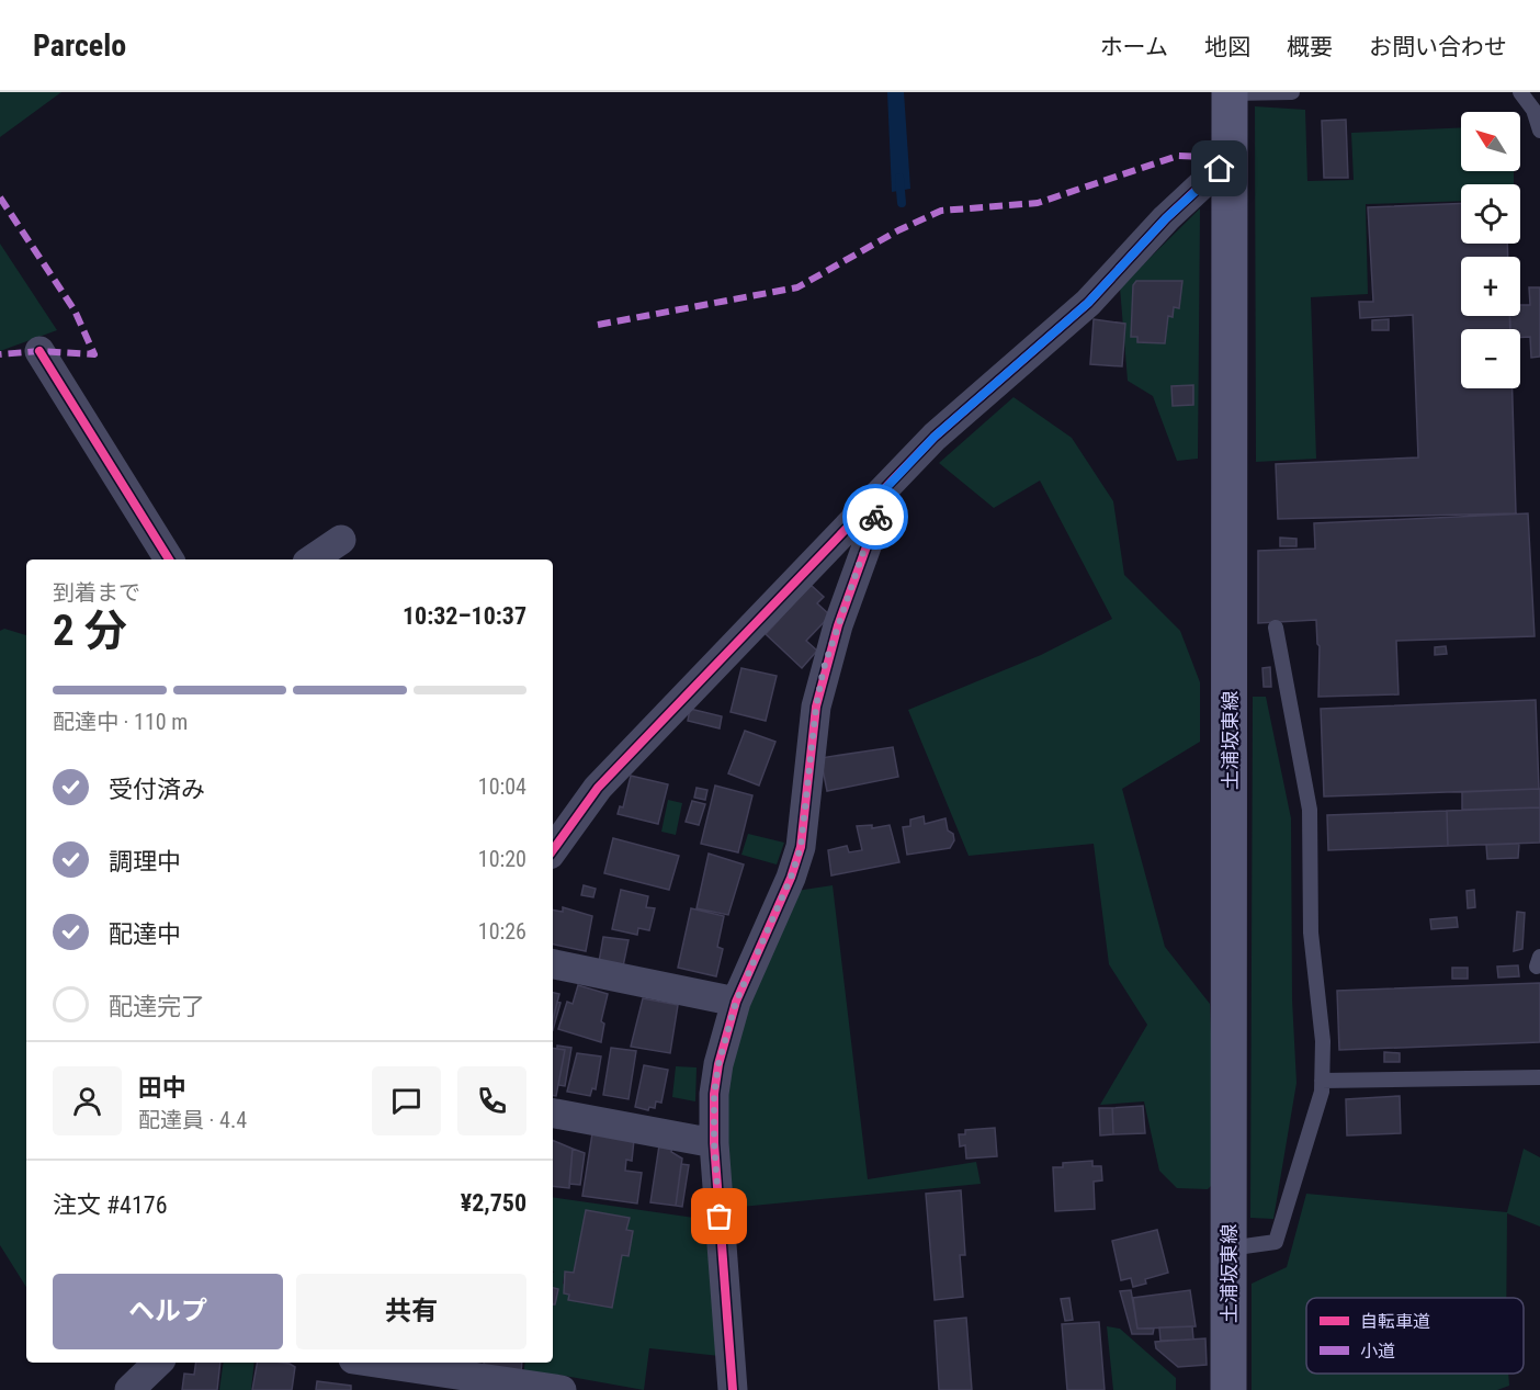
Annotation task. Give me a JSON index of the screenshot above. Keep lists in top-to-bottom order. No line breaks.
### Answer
{"streets":{"main road":["土浦坂東線"]},"legend":["自転車道","小道"],"north":"top left","page":{"header":"Parcelo","nav":["ホーム","地図","概要","お問い合わせ"],"map_buttons":["+","−"],"heading":["2 分","到着まで","10:32–10:37"],"panel":["田中","配達員 · 4.4","注文 #4176","¥2,750"],"bar":"配達中 · 110 m","list":[["受付済み","10:04"],["調理中","10:20"],["配達中","10:26"],"配達完了"],"buttons":["ヘルプ","共有"]}}
